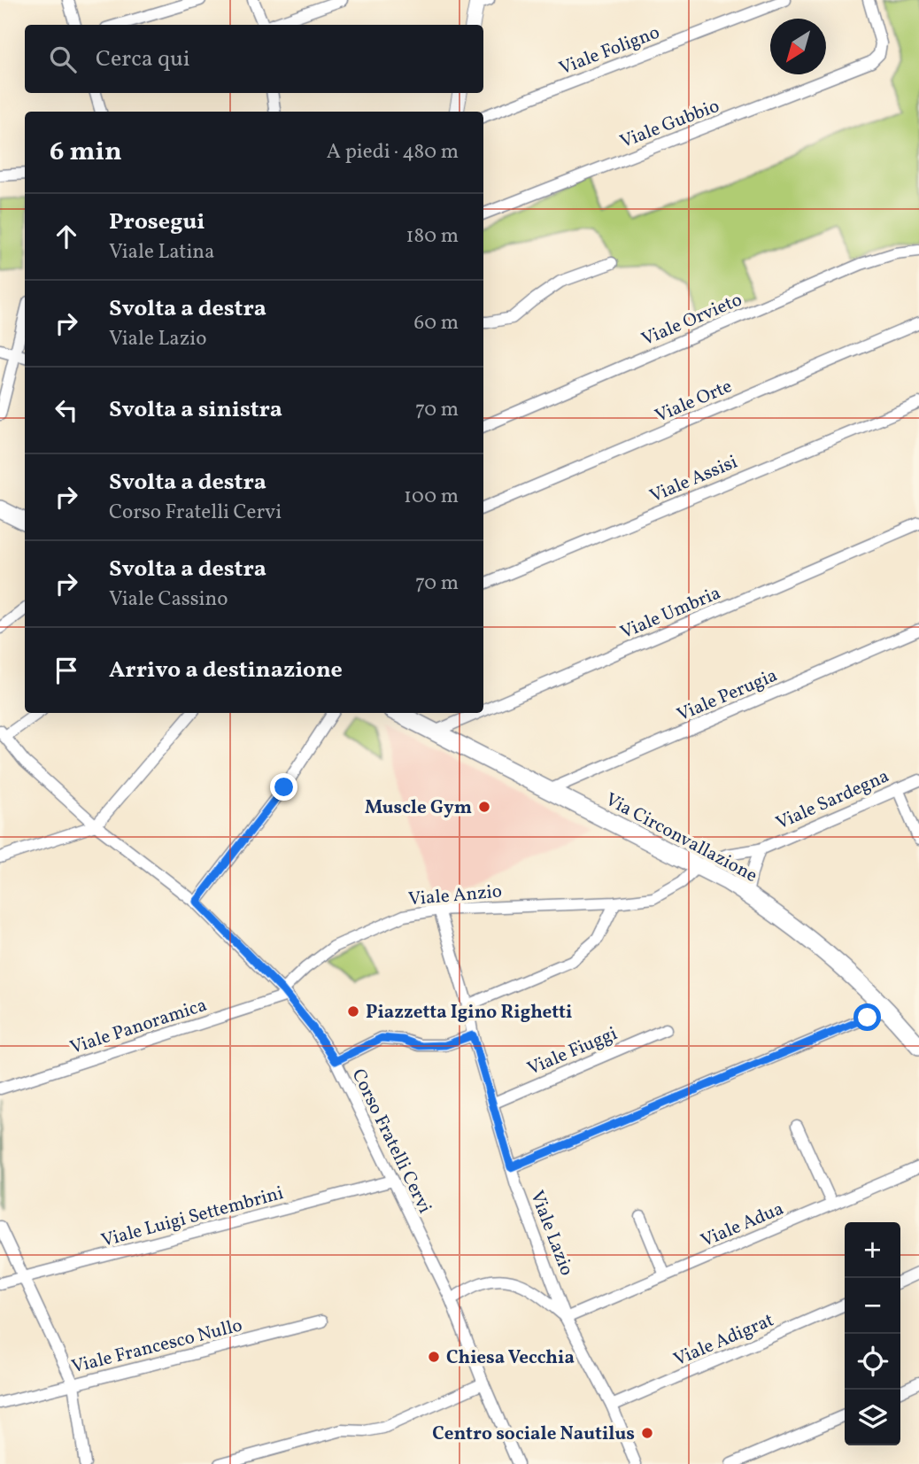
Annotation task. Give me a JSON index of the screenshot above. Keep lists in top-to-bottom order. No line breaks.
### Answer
{"streets":{"main road":["Via Circonvallazione"],"street":["Viale Foligno","Viale Gubbio","Viale Orvieto","Viale Orte","Viale Assisi","Viale Umbria","Viale Perugia","Viale Sardegna","Viale Anzio","Viale Panoramica","Viale Fiuggi","Corso Fratelli Cervi","Viale Luigi Settembrini","Viale Adua","Viale Lazio","Viale Adigrat","Viale Francesco Nullo"]},"crossings":[["Viale Umbria","Via Circonvallazione"],["Viale Perugia","Via Circonvallazione"],["Viale Sardegna","Via Circonvallazione"],["Viale Sardegna","Viale Anzio"],["Viale Anzio","Viale Panoramica"],["Viale Anzio","Corso Fratelli Cervi"],["Viale Anzio","Viale Lazio"],["Viale Panoramica","Corso Fratelli Cervi"],["Viale Fiuggi","Viale Lazio"],["Corso Fratelli Cervi","Viale Luigi Settembrini"],["Corso Fratelli Cervi","Viale Lazio"],["Viale Adua","Viale Lazio"],["Viale Lazio","Viale Adigrat"]],"places":["Muscle Gym","Piazzetta Igino Righetti","Chiesa Vecchia","Centro sociale Nautilus"],"north":"bottom left","page":{"search":"Cerca qui","heading":["6 min","A piedi · 480 m"],"list":[["Prosegui","Viale Latina","180 m"],["Svolta a destra","Viale Lazio","60 m"],["Svolta a sinistra","70 m"],["Svolta a destra","Corso Fratelli Cervi","100 m"],["Svolta a destra","Viale Cassino","70 m"],"Arrivo a destinazione"],"map_buttons":["+","−"]}}
